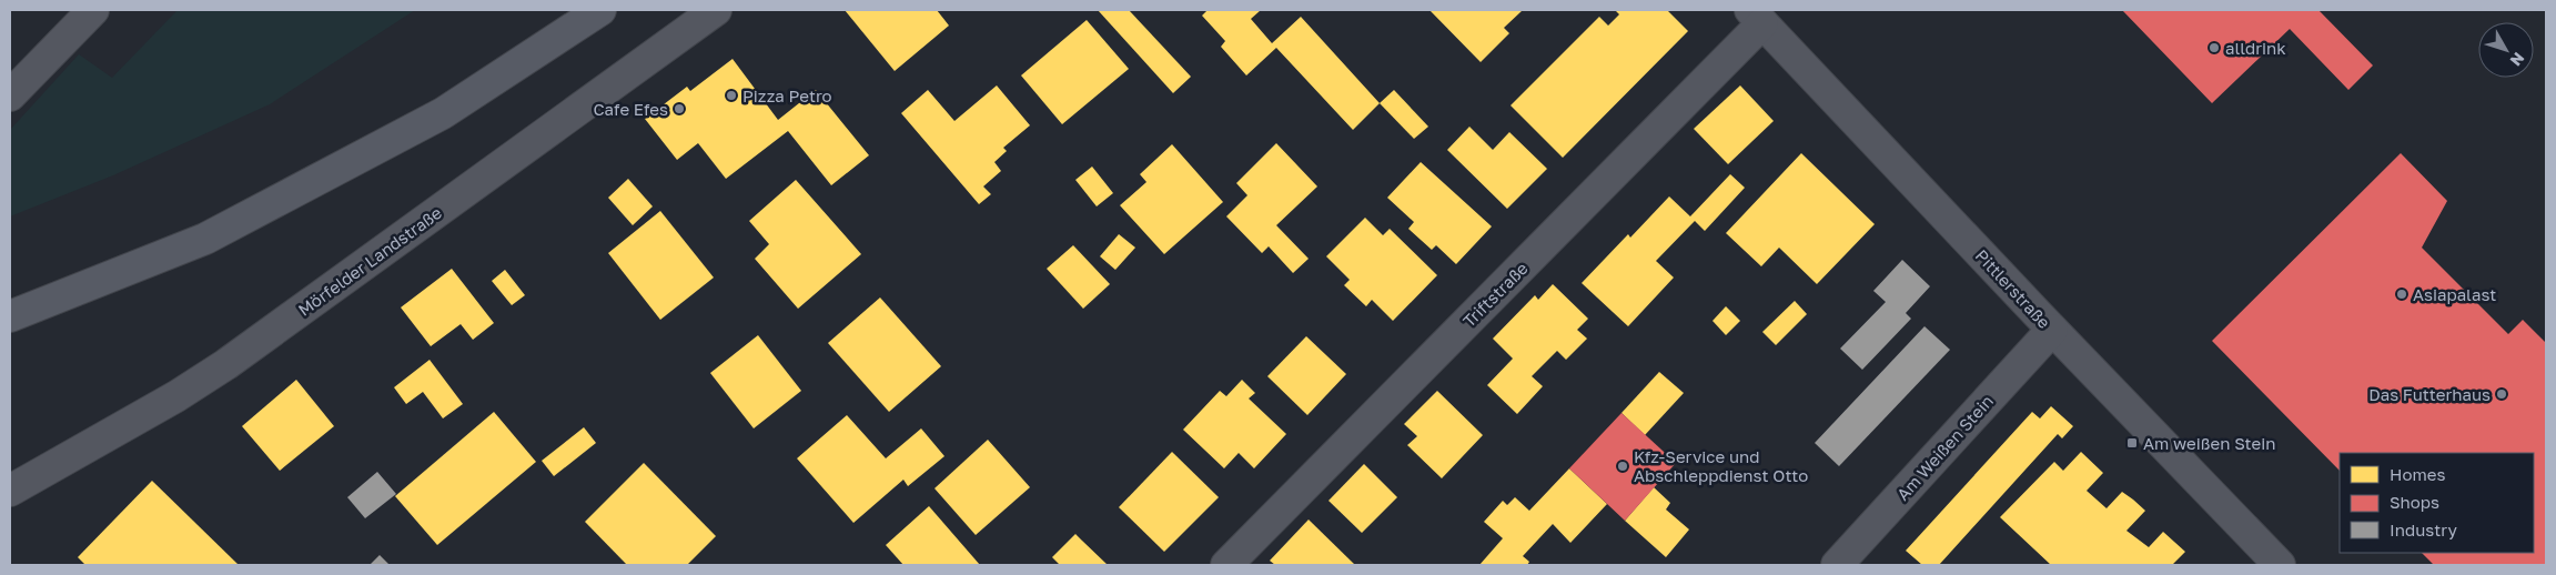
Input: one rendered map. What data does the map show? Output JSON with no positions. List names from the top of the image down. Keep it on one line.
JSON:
{"streets":{"street":["Mörfelder Landstraße","Pittlerstraße","Triftstraße","Am Weißen Stein"]},"crossings":[["Pittlerstraße","Triftstraße"],["Pittlerstraße","Am Weißen Stein"]],"places":{"other":["alldrink","Pizza Petro","Cafe Efes","Asiapalast","Das Futterhaus","Kfz-Service und Abschleppdienst Otto"],"transit":["Am weißen Stein"]},"legend":["Homes","Shops","Industry"],"north":"bottom right"}
